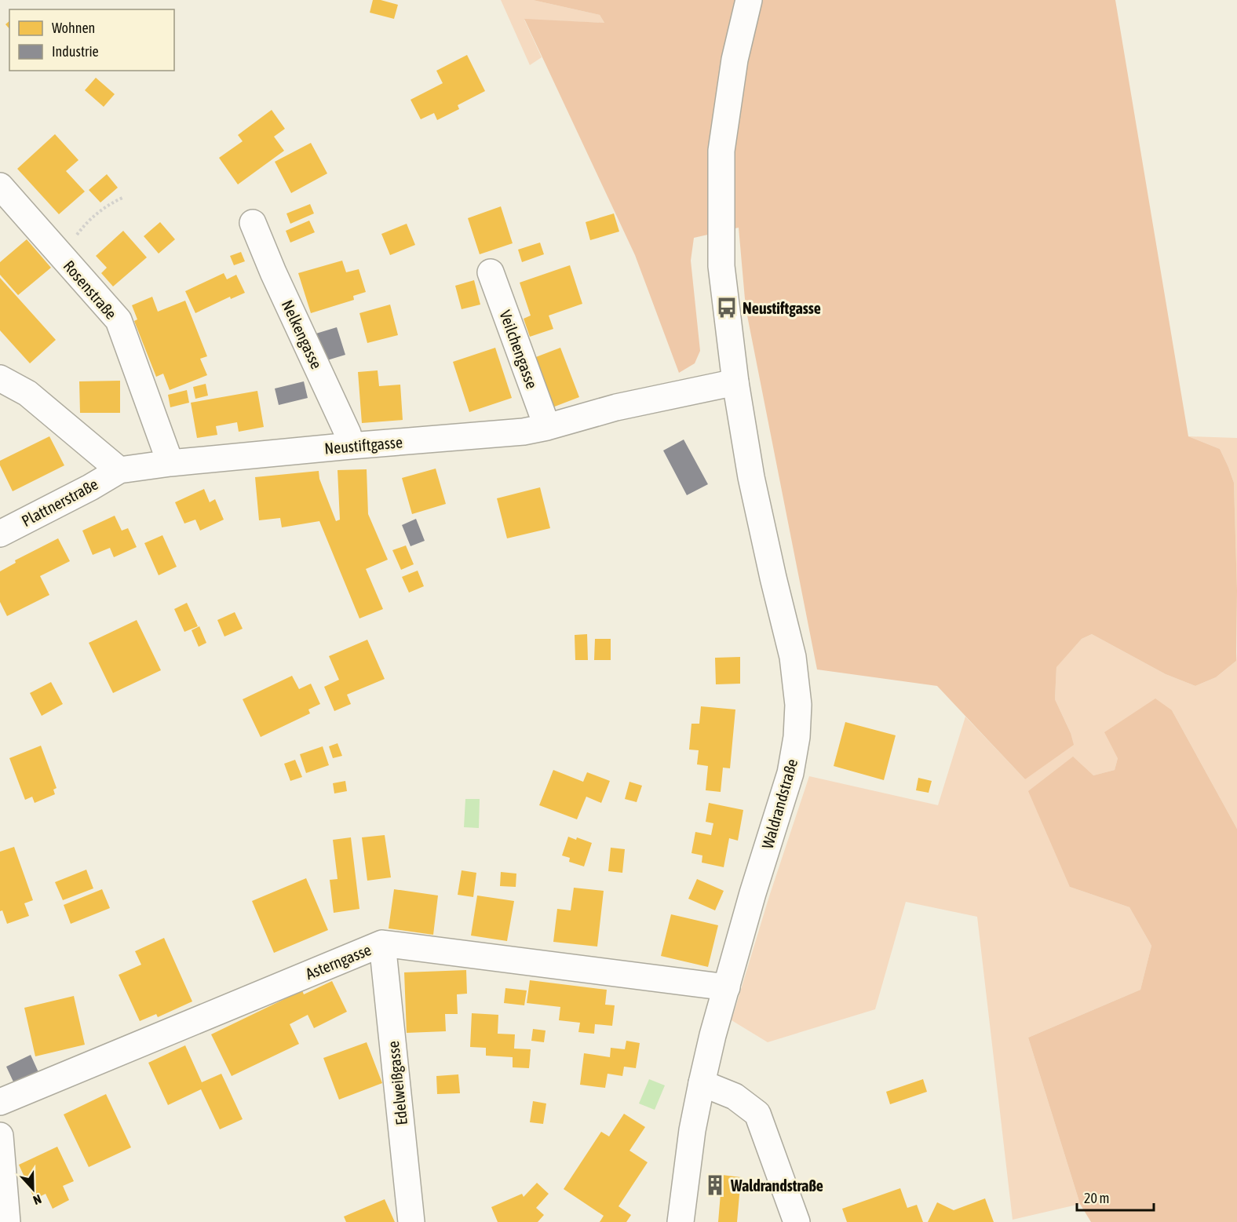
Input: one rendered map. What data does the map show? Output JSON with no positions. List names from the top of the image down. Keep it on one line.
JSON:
{"streets":{"street":["Rosenstraße","Nelkengasse","Veilchengasse","Neustiftgasse","Plattnerstraße","Waldrandstraße","Asterngasse","Edelweißgasse"]},"crossings":[["Rosenstraße","Neustiftgasse"],["Nelkengasse","Neustiftgasse"],["Veilchengasse","Neustiftgasse"],["Neustiftgasse","Plattnerstraße"],["Neustiftgasse","Waldrandstraße"],["Waldrandstraße","Asterngasse"],["Asterngasse","Edelweißgasse"]],"places":{"bus stop":["Neustiftgasse"],"building":["Waldrandstraße"]},"legend":["Wohnen","Industrie"],"scale_bar":"20 m","north":"bottom"}
